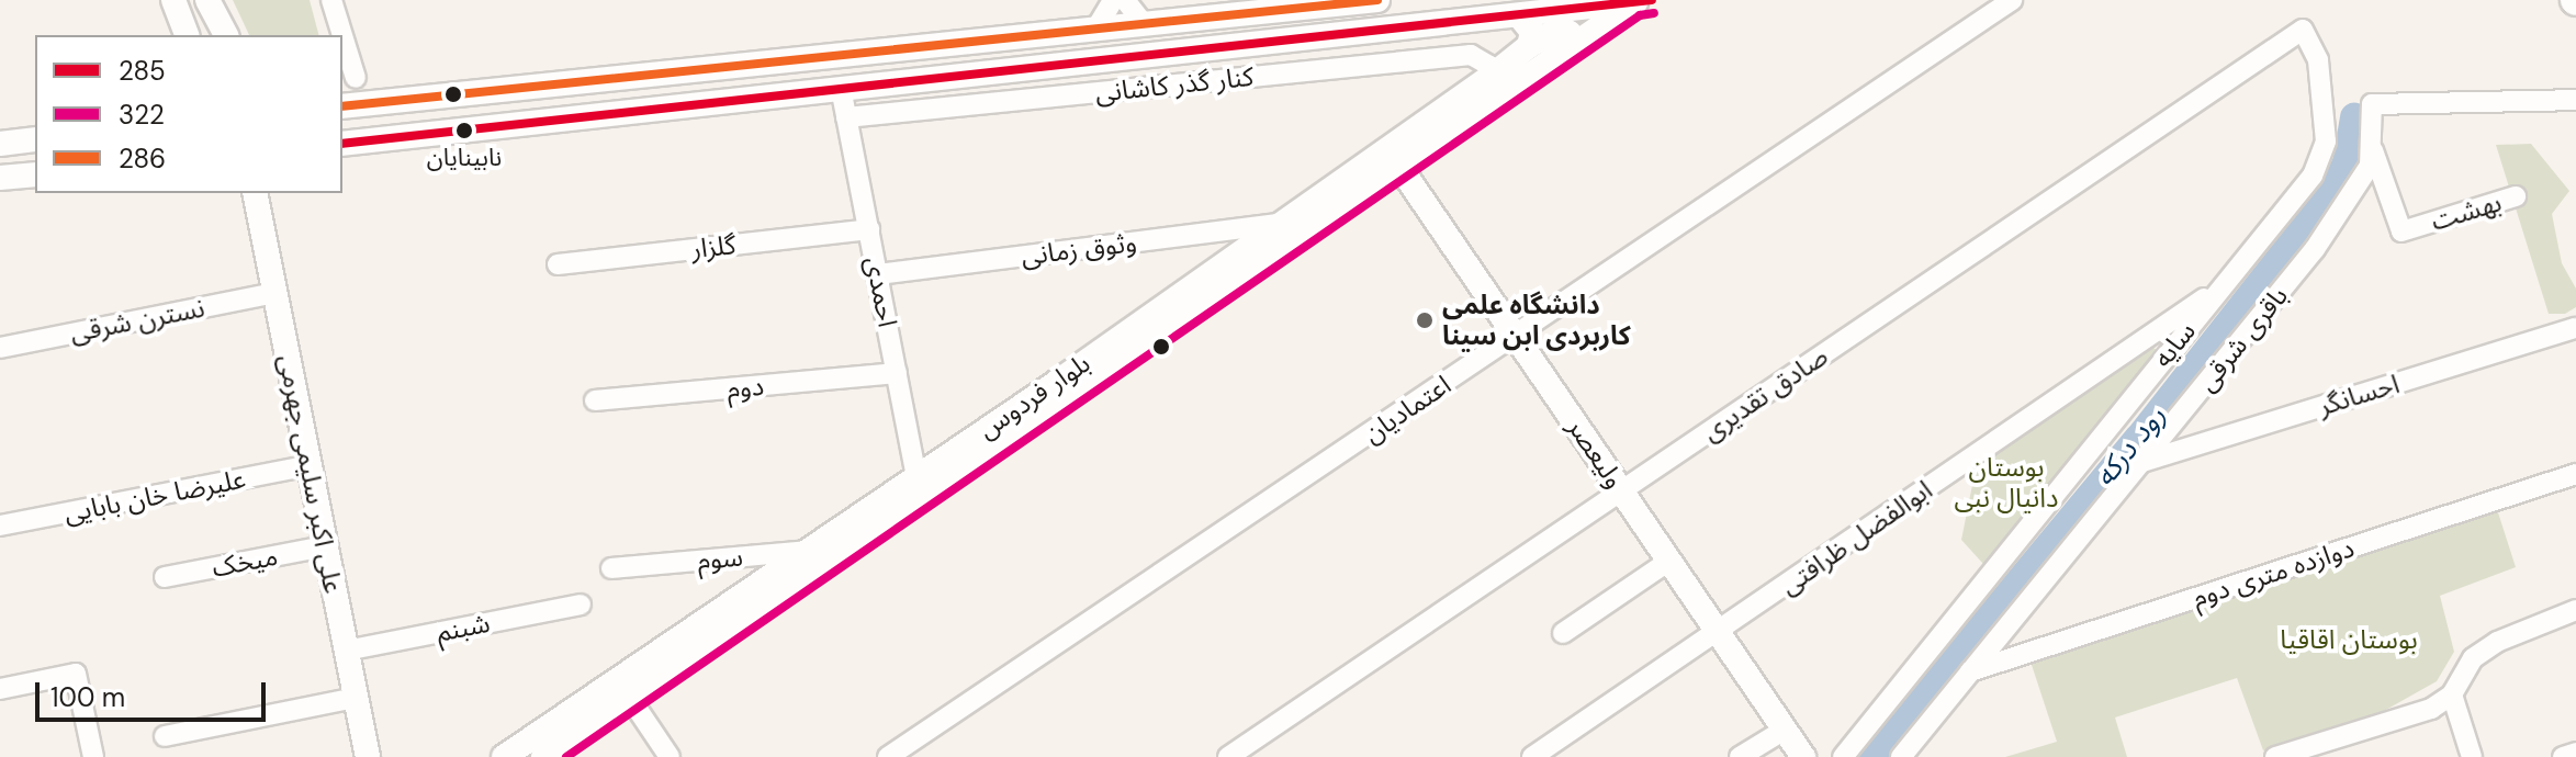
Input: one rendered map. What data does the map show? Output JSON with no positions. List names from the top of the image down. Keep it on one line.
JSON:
{"streets":{"main road":["بلوار فردوس","ولیعصر","علی اکبر سلیمی جهرمی"],"street":["کنار گذر کاشانی","بهشت","گلزار","وثوق زمانی","احمدی","نسترن شرقی","باقری شرقی","سایه","دوم","صادق تقدیری","احسانگر","اعتمادیان","علیرضا خان بابایی","ابوالفضل ظرافتی","سوم","میخک","دوازده متری دوم","شبنم"]},"crossings":[["کنار گذر کاشانی","احمدی"],["کنار گذر کاشانی","بلوار فردوس"],["بهشت","باقری شرقی"],["گلزار","احمدی"],["وثوق زمانی","احمدی"],["وثوق زمانی","بلوار فردوس"],["احمدی","دوم"],["احمدی","بلوار فردوس"],["نسترن شرقی","علی اکبر سلیمی جهرمی"],["باقری شرقی","احسانگر"],["باقری شرقی","دوازده متری دوم"],["سایه","صادق تقدیری"],["سایه","ابوالفضل ظرافتی"],["صادق تقدیری","ولیعصر"],["بلوار فردوس","ولیعصر"],["بلوار فردوس","سوم"],["اعتمادیان","ولیعصر"],["ولیعصر","ابوالفضل ظرافتی"],["علی اکبر سلیمی جهرمی","علیرضا خان بابایی"],["علی اکبر سلیمی جهرمی","میخک"],["علی اکبر سلیمی جهرمی","شبنم"]],"water":["رود درکه"],"parks":["بوستان دانیال نبی","بوستان اقاقیا"],"places":["نابینایان","دانشگاه علمی کاربردی ابن سینا"],"lines":["transit line 285","transit line 286","transit line 322"],"legend":["285","322","286"],"scale_bar":"100 m"}
